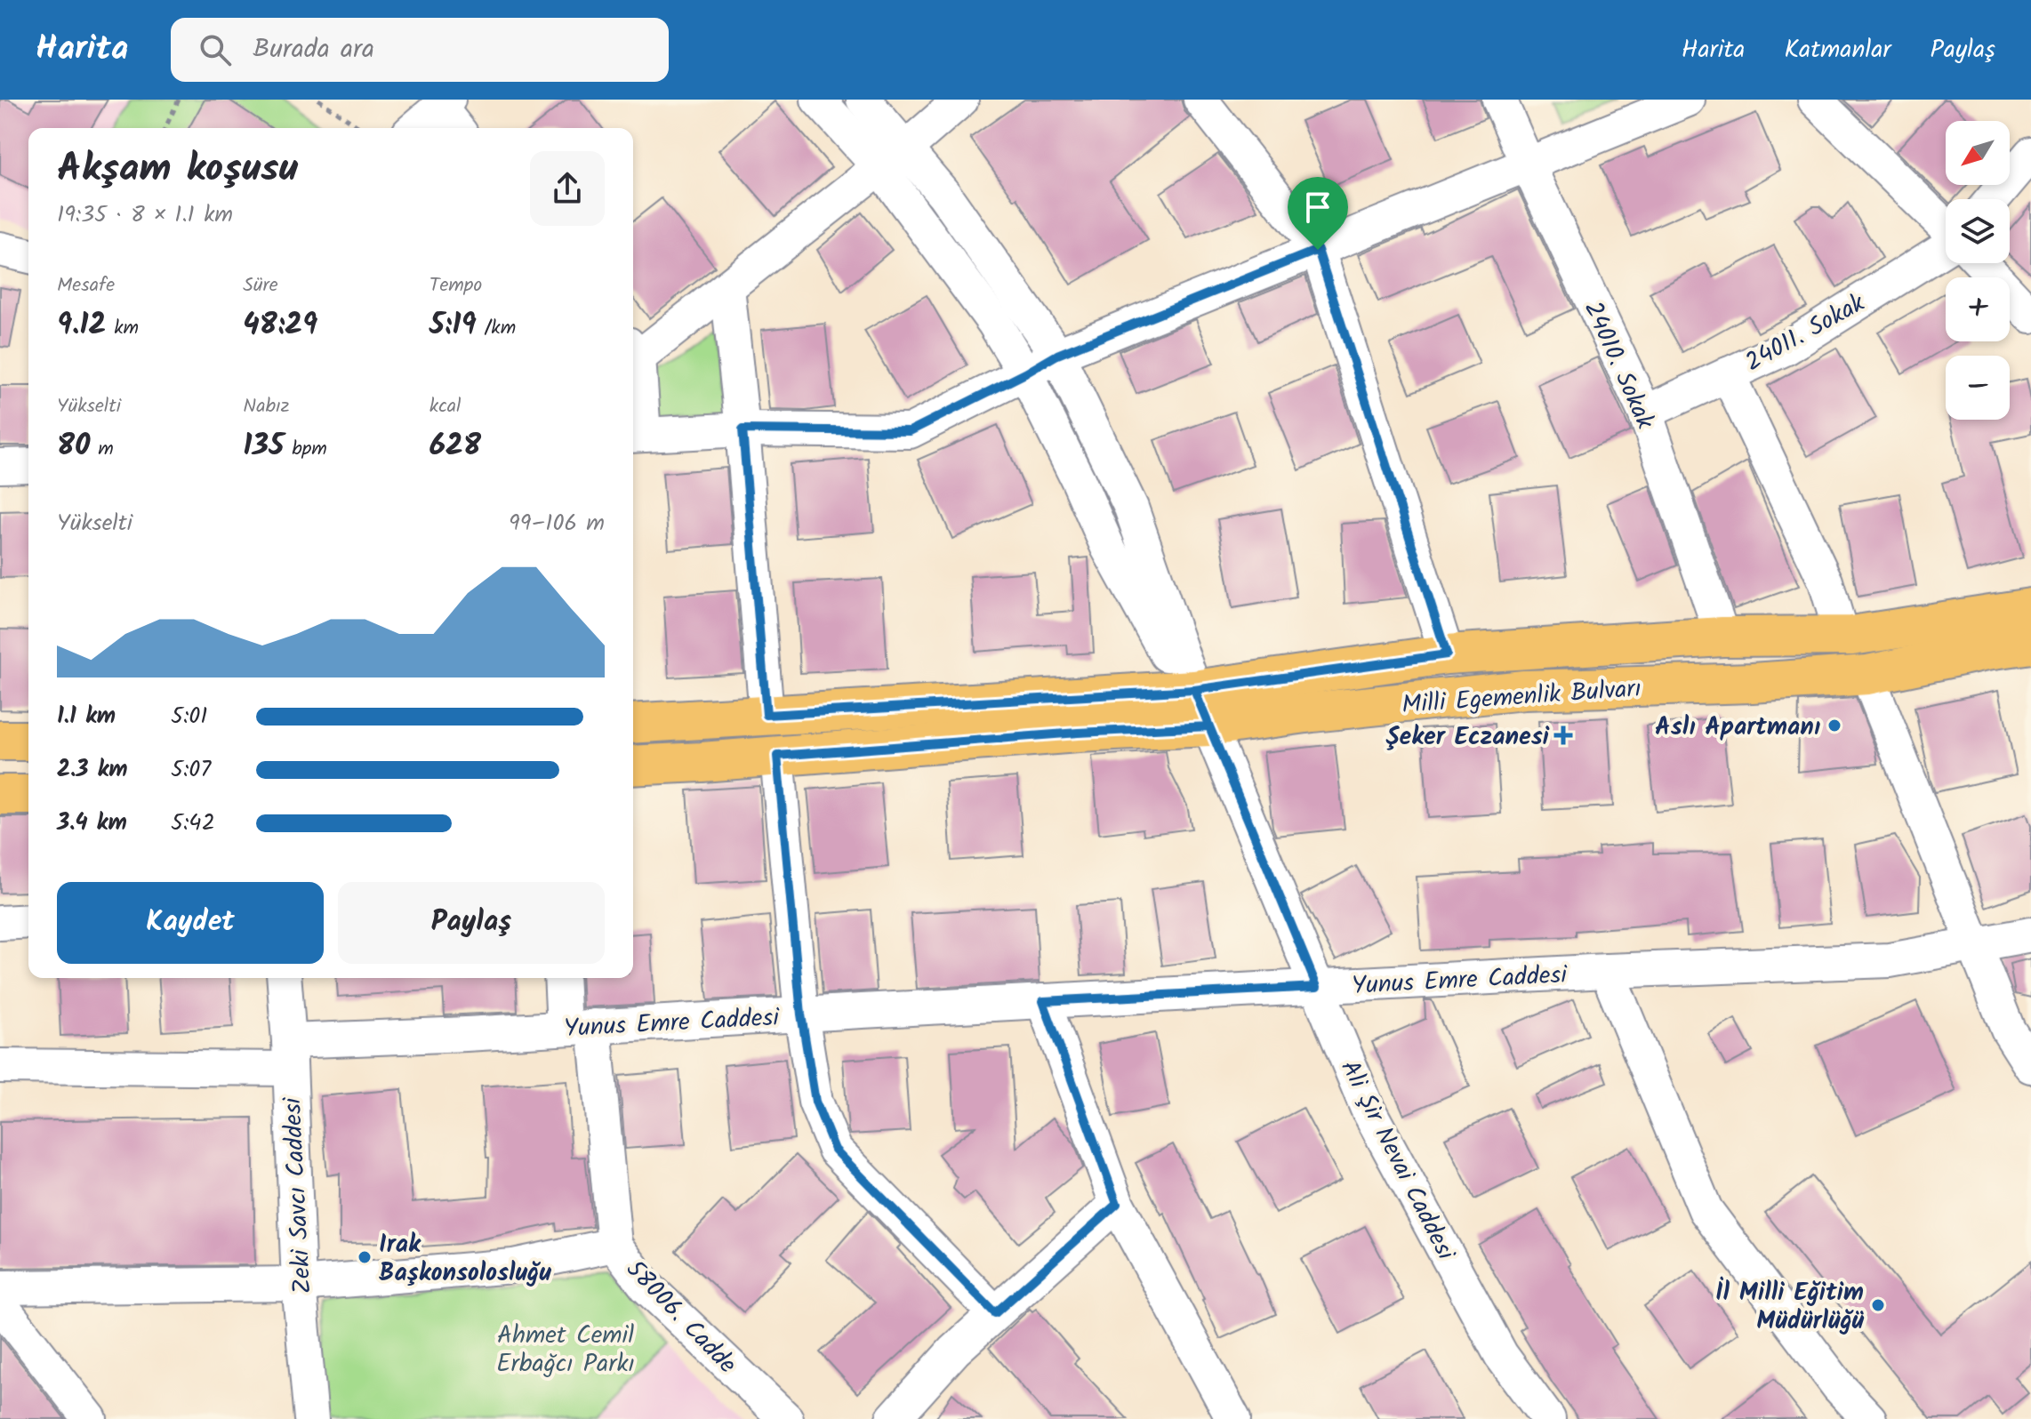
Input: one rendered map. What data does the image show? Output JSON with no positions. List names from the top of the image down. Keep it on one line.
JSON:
{"streets":{"main road":["Milli Egemenlik Bulvarı"],"street":["24011. Sokak","24010. Sokak","Yunus Emre Caddesi","Ali Şir Nevai Caddesi","Zeki Savcı Caddesi","58006. Cadde"]},"crossings":[["24011. Sokak","24010. Sokak"],["24010. Sokak","Milli Egemenlik Bulvarı"],["Milli Egemenlik Bulvarı","Ali Şir Nevai Caddesi"],["Yunus Emre Caddesi","Ali Şir Nevai Caddesi"],["Yunus Emre Caddesi","Zeki Savcı Caddesi"],["Yunus Emre Caddesi","58006. Cadde"]],"parks":["Ahmet Cemil Erbağcı Parkı"],"places":{"other":["Aslı Apartmanı","Irak Başkonsolosluğu","İl Milli Eğitim Müdürlüğü"],"health":["Şeker Eczanesi"]},"north":"bottom left","page":{"header":"Harita","search":"Burada ara","nav":["Harita","Katmanlar","Paylaş"],"map_buttons":["+","−"],"heading":["Akşam koşusu","19:35 · 8 × 1.1 km"],"stats":[["Mesafe","9.12 km"],["Süre","48:29"],["Tempo","5:19 /km"],["Yükselti","80 m"],["Nabız","135 bpm"],["kcal","628"]],"chart":["Yükselti","99–106 m"],"list":[{"name":"1.1 km","note":"5:01"},{"name":"2.3 km","note":"5:07"},{"name":"3.4 km","note":"5:42"}],"buttons":["Kaydet","Paylaş"]}}
